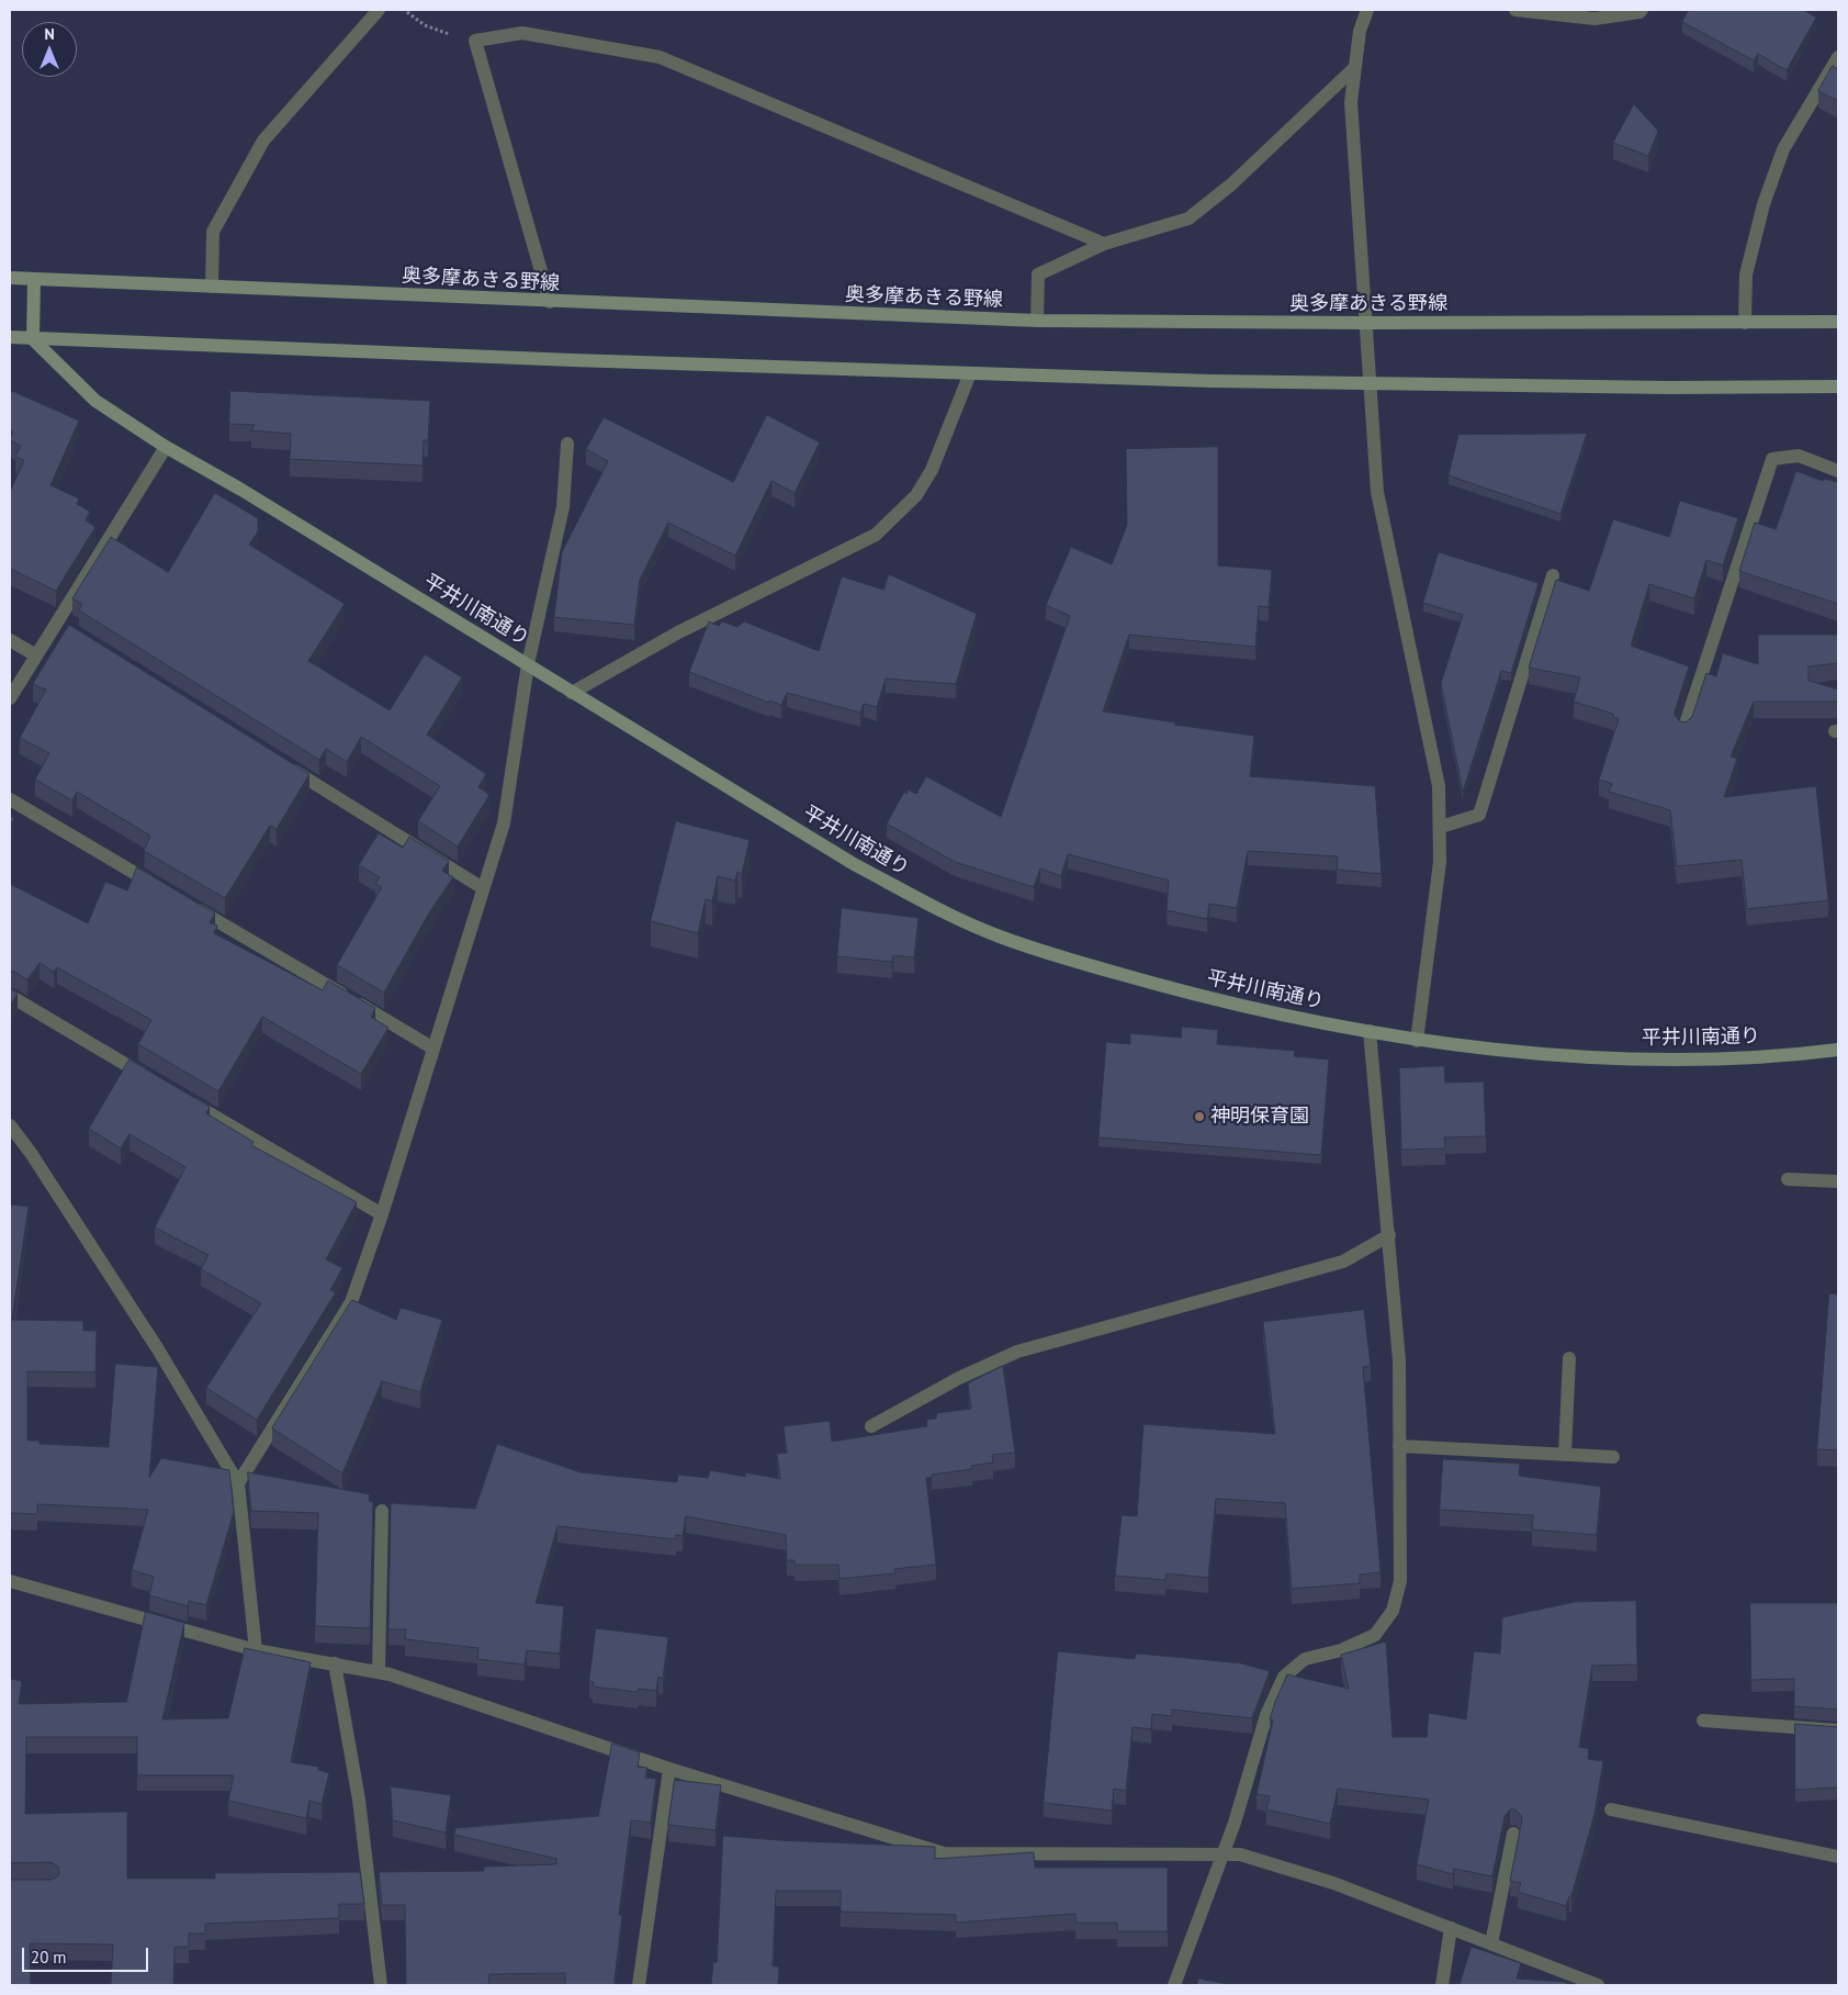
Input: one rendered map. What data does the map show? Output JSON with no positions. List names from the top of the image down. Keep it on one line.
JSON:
{"streets":{"main road":["奥多摩あきる野線","平井川南通り"]},"places":["神明保育園"],"scale_bar":"20 m","north":"top"}
